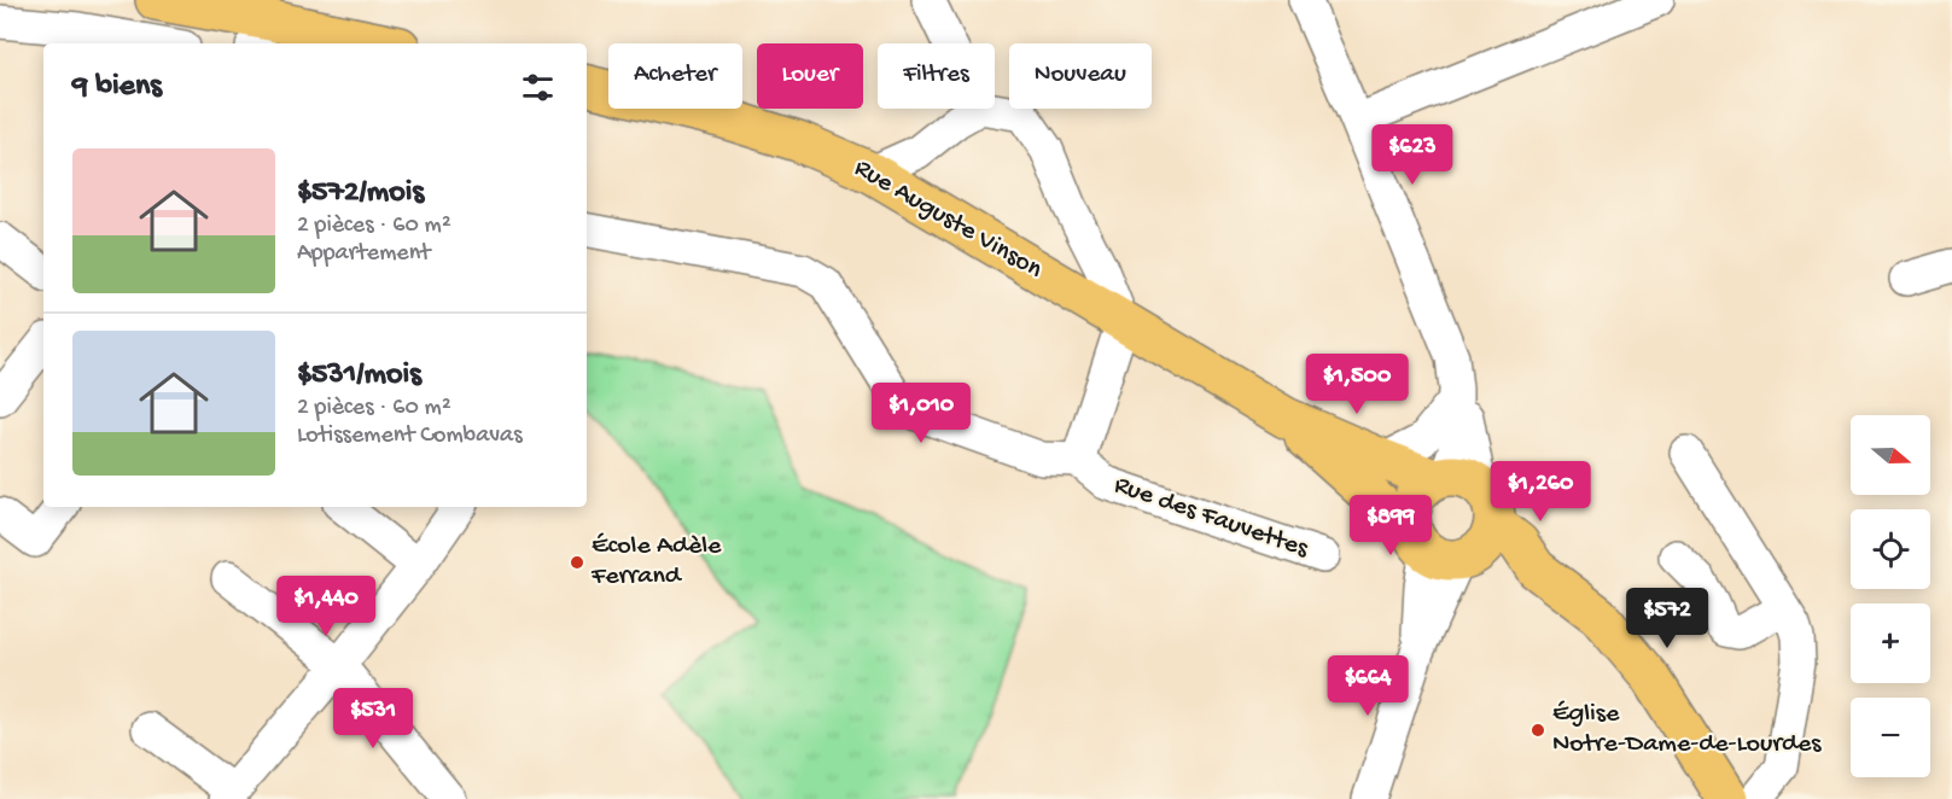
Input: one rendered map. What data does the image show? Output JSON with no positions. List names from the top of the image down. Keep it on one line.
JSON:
{"streets":{"main road":["Rue Auguste Vinson"],"street":["Rue des Fauvettes"]},"places":["École Adèle Ferrand","Église Notre-Dame-de-Lourdes"],"north":"right","page":{"chip":["Acheter","Louer","Filtres","Nouveau"],"heading":"9 biens","price":["$623","$1,500","$1,010","$1,260","$899","$1,440","$572","$664","$531"],"list":[{"name":"$572/mois","note":"2 pièces · 60 m² · Appartement"},{"name":"$531/mois","note":"2 pièces · 60 m² · Lotissement Combavas"}],"map_buttons":["+","−"]}}
